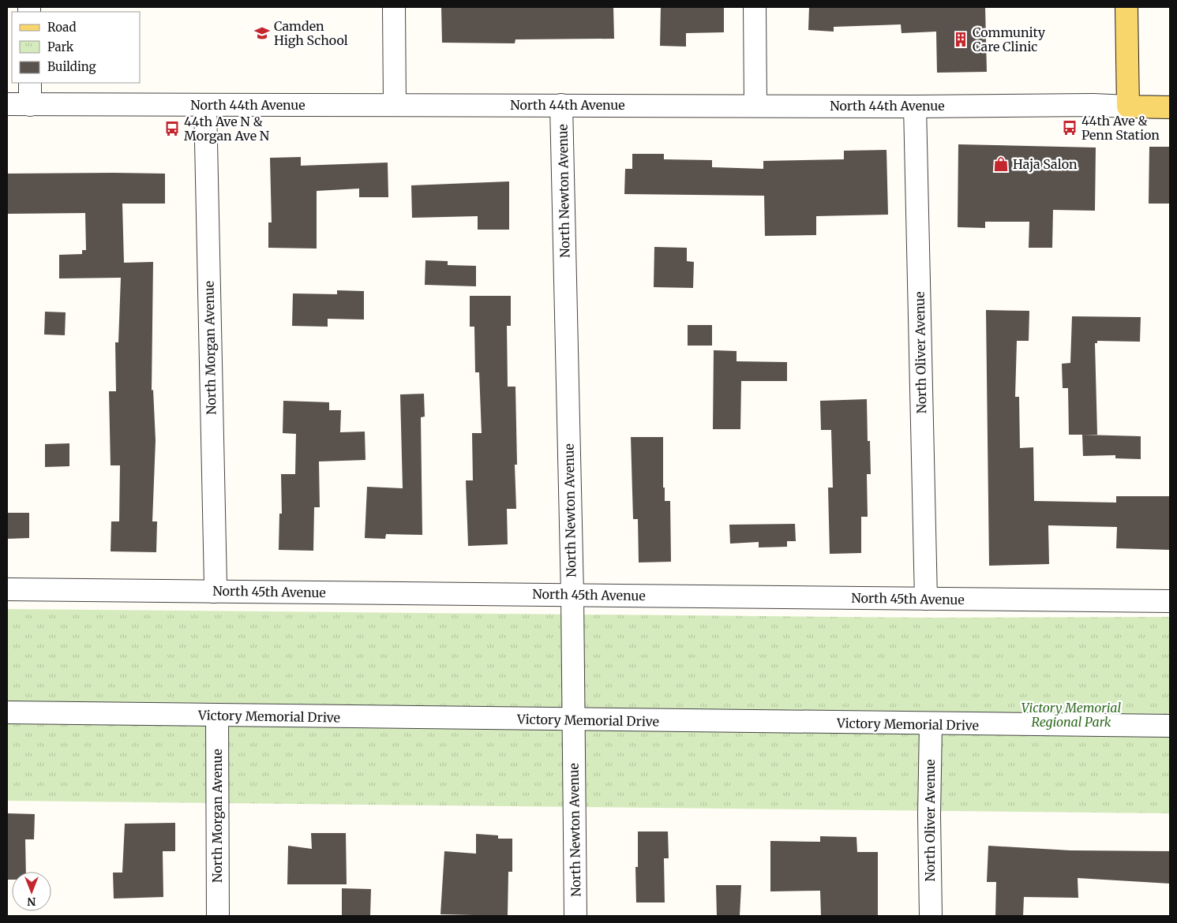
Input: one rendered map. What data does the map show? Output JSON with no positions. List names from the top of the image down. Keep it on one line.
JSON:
{"streets":{"street":["North 44th Avenue","North Newton Avenue","North Morgan Avenue","North Oliver Avenue","North 45th Avenue","Victory Memorial Drive"]},"crossings":[["North 44th Avenue","North Newton Avenue"],["North 44th Avenue","North Morgan Avenue"],["North 44th Avenue","North Oliver Avenue"],["North Newton Avenue","North 45th Avenue"],["North Newton Avenue","Victory Memorial Drive"],["North Morgan Avenue","North 45th Avenue"],["North Morgan Avenue","Victory Memorial Drive"],["North Oliver Avenue","North 45th Avenue"],["North Oliver Avenue","Victory Memorial Drive"]],"parks":["Victory Memorial Regional Park"],"places":{"school or university":["Camden High School"],"building":["Community Care Clinic"],"bus stop":["44th Ave & Penn Station","44th Ave N & Morgan Ave N"],"shop":["Haja Salon"]},"legend":["Road","Park","Building"],"north":"bottom"}
